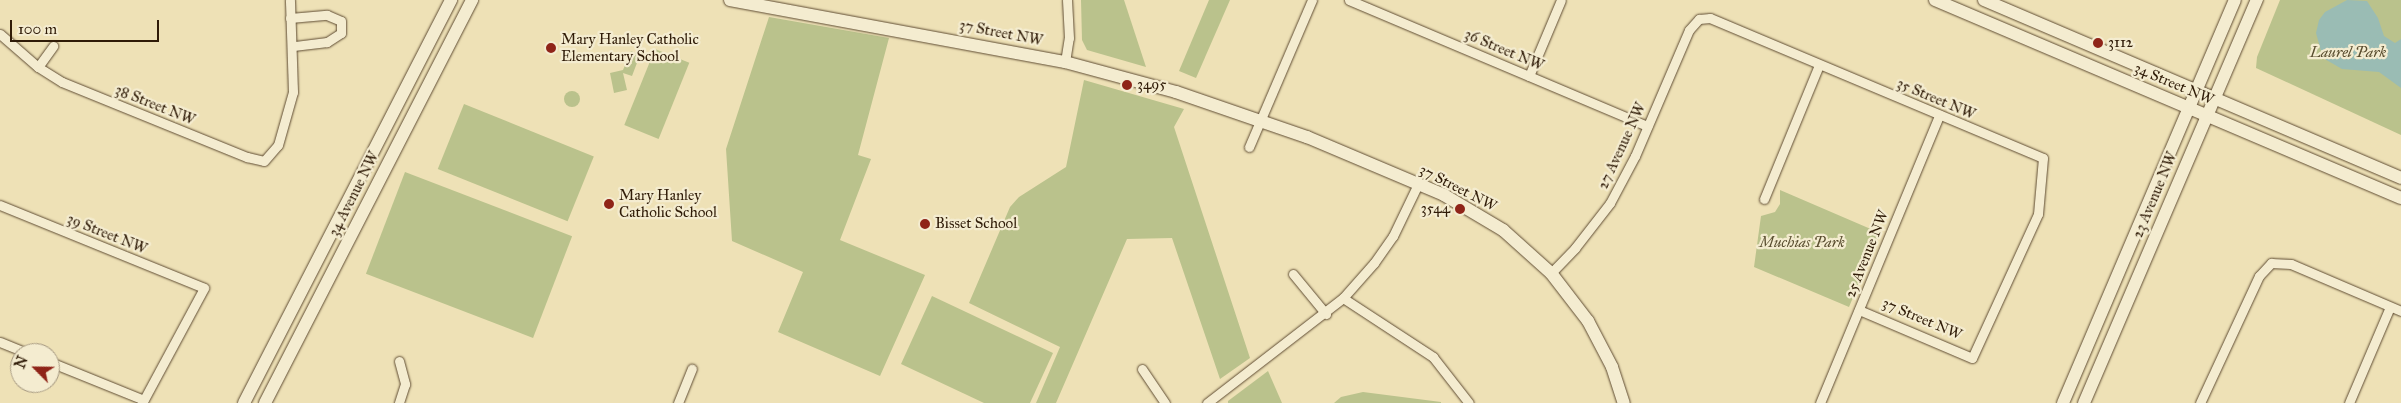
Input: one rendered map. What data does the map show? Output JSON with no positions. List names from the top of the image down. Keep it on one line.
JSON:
{"streets":{"main road":["37 Street NW","34 Street NW","34 Avenue NW","23 Avenue NW"],"street":["36 Street NW","35 Street NW","38 Street NW","27 Avenue NW","39 Street NW","25 Avenue NW"]},"crossings":[["37 Street NW","35 Street NW"],["37 Street NW","27 Avenue NW"],["37 Street NW","25 Avenue NW"],["36 Street NW","27 Avenue NW"],["34 Street NW","23 Avenue NW"],["35 Street NW","27 Avenue NW"],["35 Street NW","25 Avenue NW"]],"parks":["Laurel Park","Muchias Park"],"places":["3112","Mary Hanley Catholic Elementary School","3495","Mary Hanley Catholic School","3544","Bisset School"],"scale_bar":"100 m","north":"top left"}
